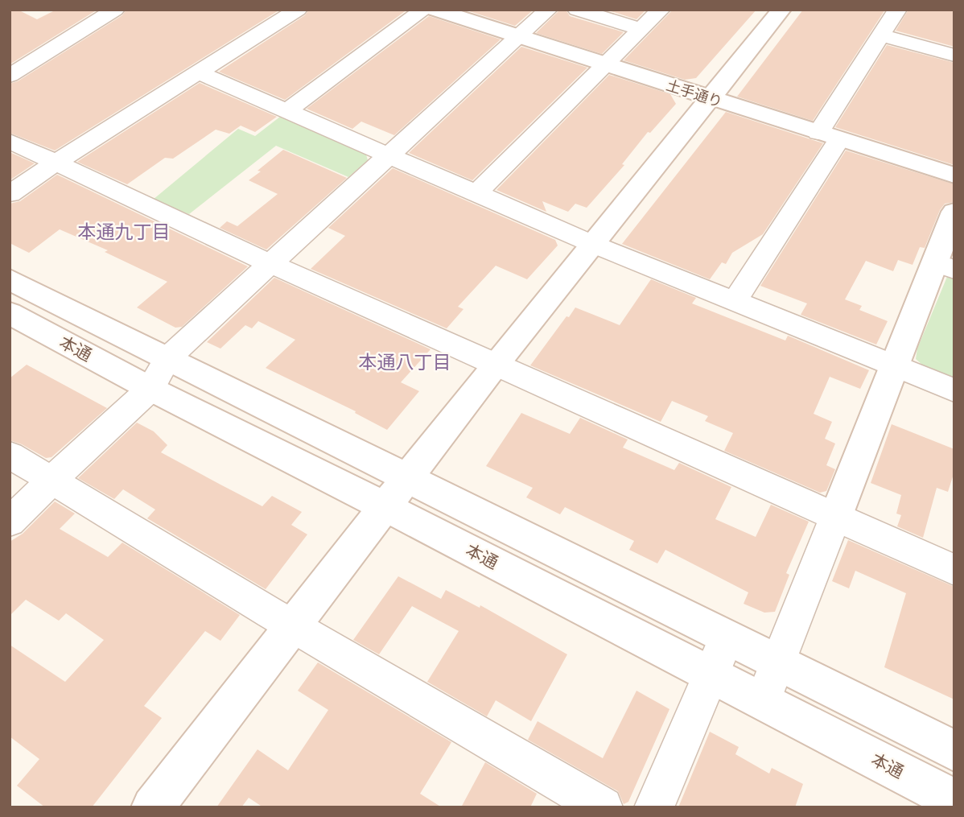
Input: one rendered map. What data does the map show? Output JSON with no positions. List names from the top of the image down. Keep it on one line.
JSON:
{"streets":{"street":["土手通り","本通"]},"districts":["本通九丁目","本通八丁目"]}
